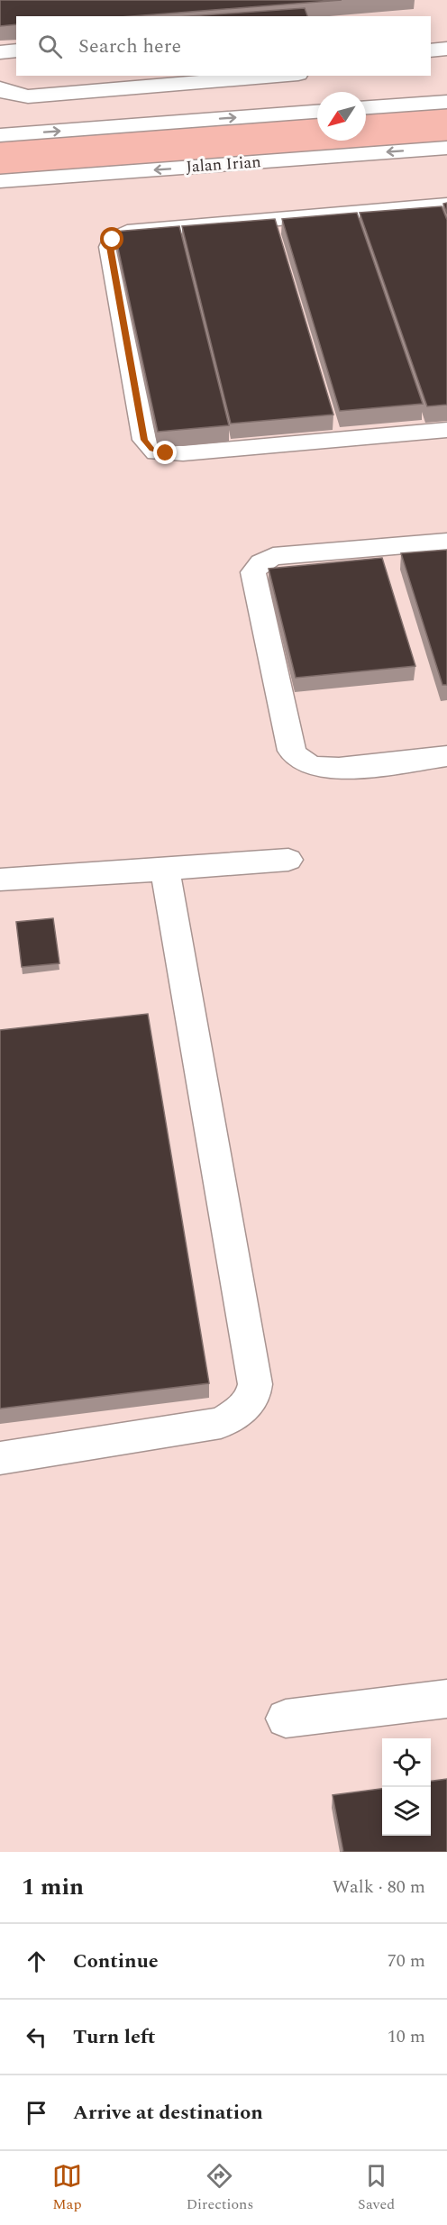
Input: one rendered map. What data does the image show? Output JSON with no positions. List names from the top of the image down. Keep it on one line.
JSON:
{"streets":{"street":["Jalan Irian"]},"north":"bottom left","page":{"search":"Search here","heading":["1 min","Walk · 80 m"],"list":[["Continue","70 m"],["Turn left","10 m"],"Arrive at destination"],"nav":["Map","Directions","Saved"]}}
